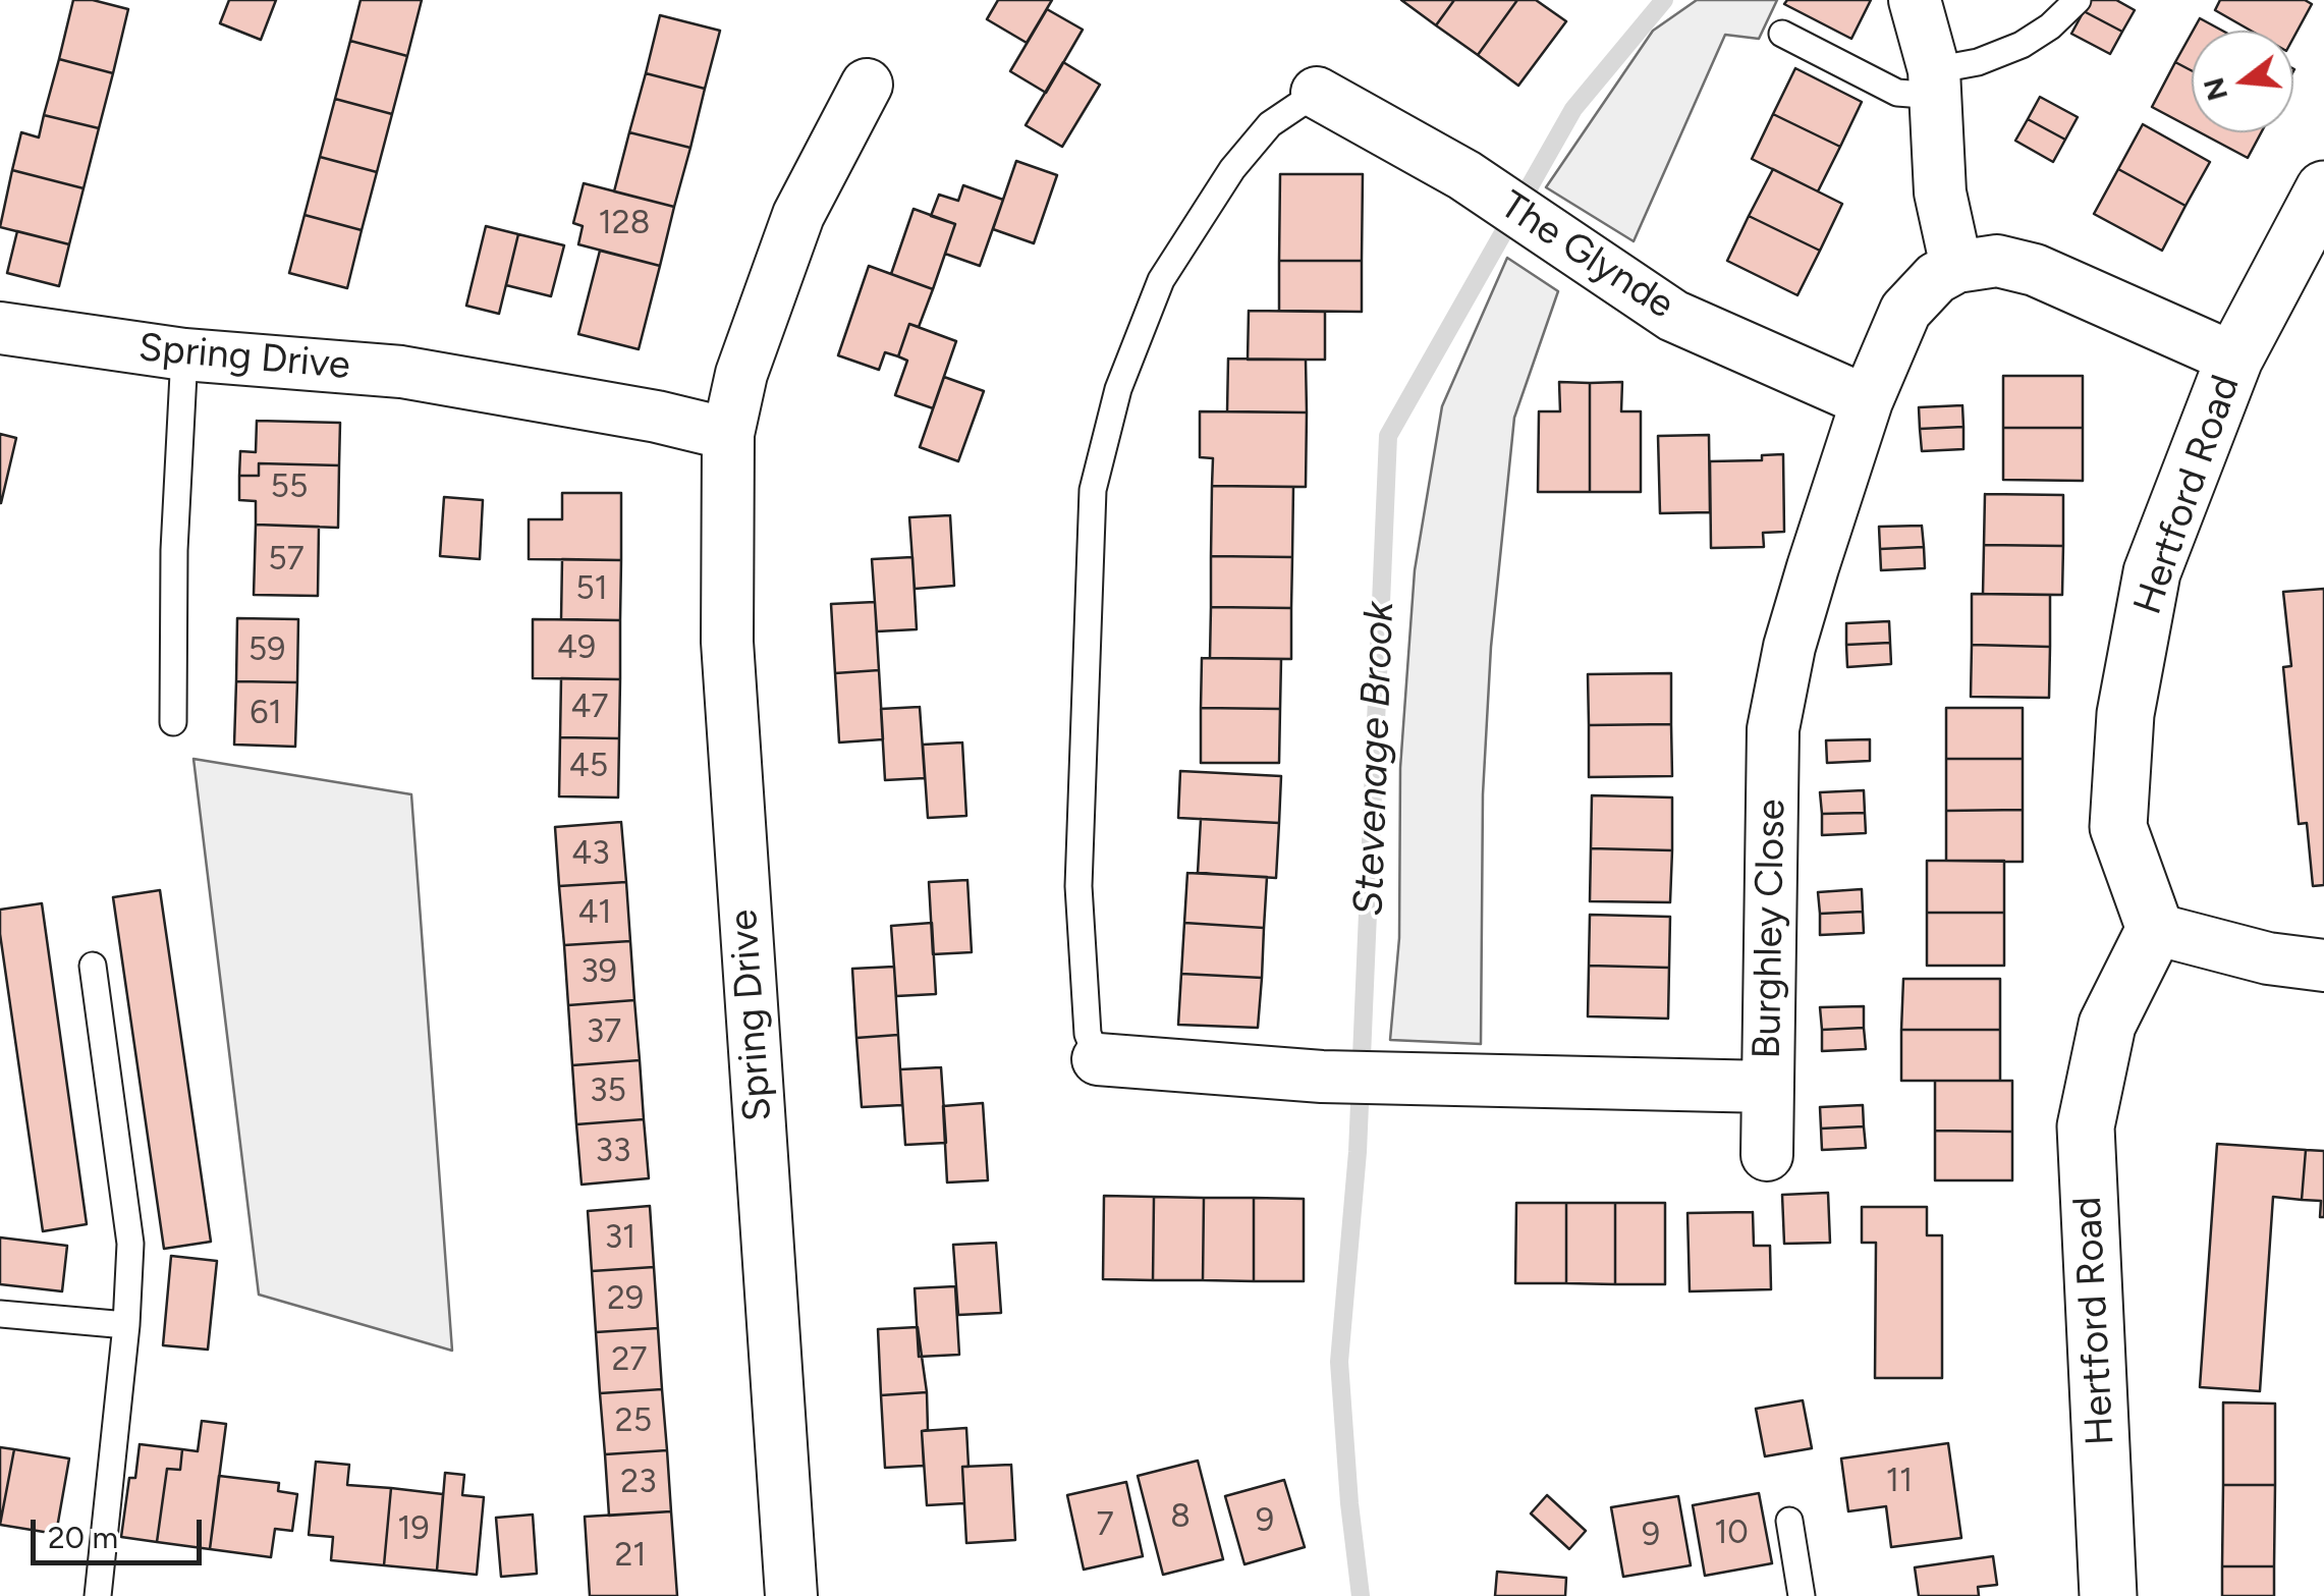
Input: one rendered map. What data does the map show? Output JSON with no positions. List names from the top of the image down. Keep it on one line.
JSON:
{"streets":{"street":["The Glynde","Spring Drive","Hertford Road","Burghley Close"]},"crossings":[["The Glynde","Burghley Close"]],"water":["Stevenage Brook"],"house_numbers":["128","55","57","51","49","59","47","61","45","43","41","39","37","35","33","31","29","27","25","11","23","8","9","7","19","10","9","21"],"scale_bar":"20 m","north":"left"}
